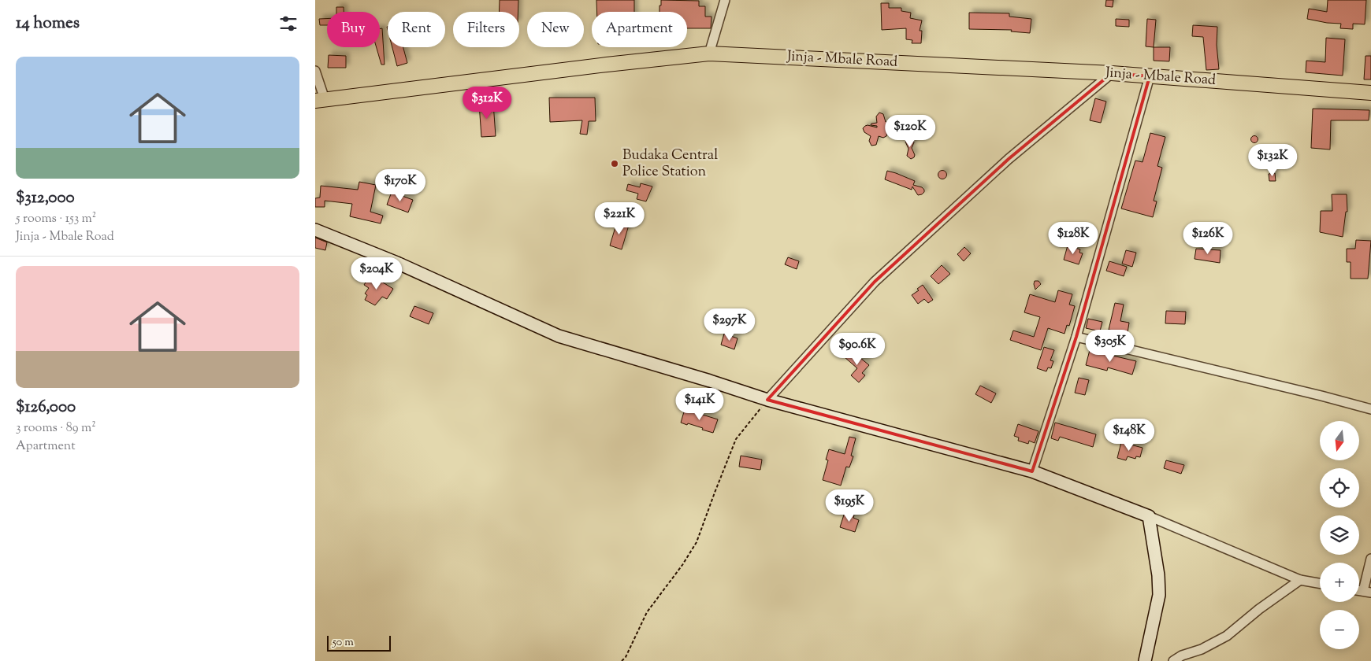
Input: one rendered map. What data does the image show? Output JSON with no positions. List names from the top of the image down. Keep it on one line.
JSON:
{"streets":{"main road":["Jinja - Mbale Road"]},"places":["Budaka Central Police Station"],"scale_bar":"50 m","north":"bottom","page":{"heading":"14 homes","chip":["Buy","Rent","Filters","New","Apartment"],"list":[{"name":"$312,000","note":"5 rooms · 153 m² · Jinja - Mbale Road"},{"name":"$126,000","note":"3 rooms · 89 m² · Apartment"}],"price":["$312K","$120K","$132K","$170K","$221K","$128K","$126K","$204K","$297K","$305K","$90.6K","$141K","$148K","$195K"],"map_buttons":["+","−"],"scale":"50 m"}}
